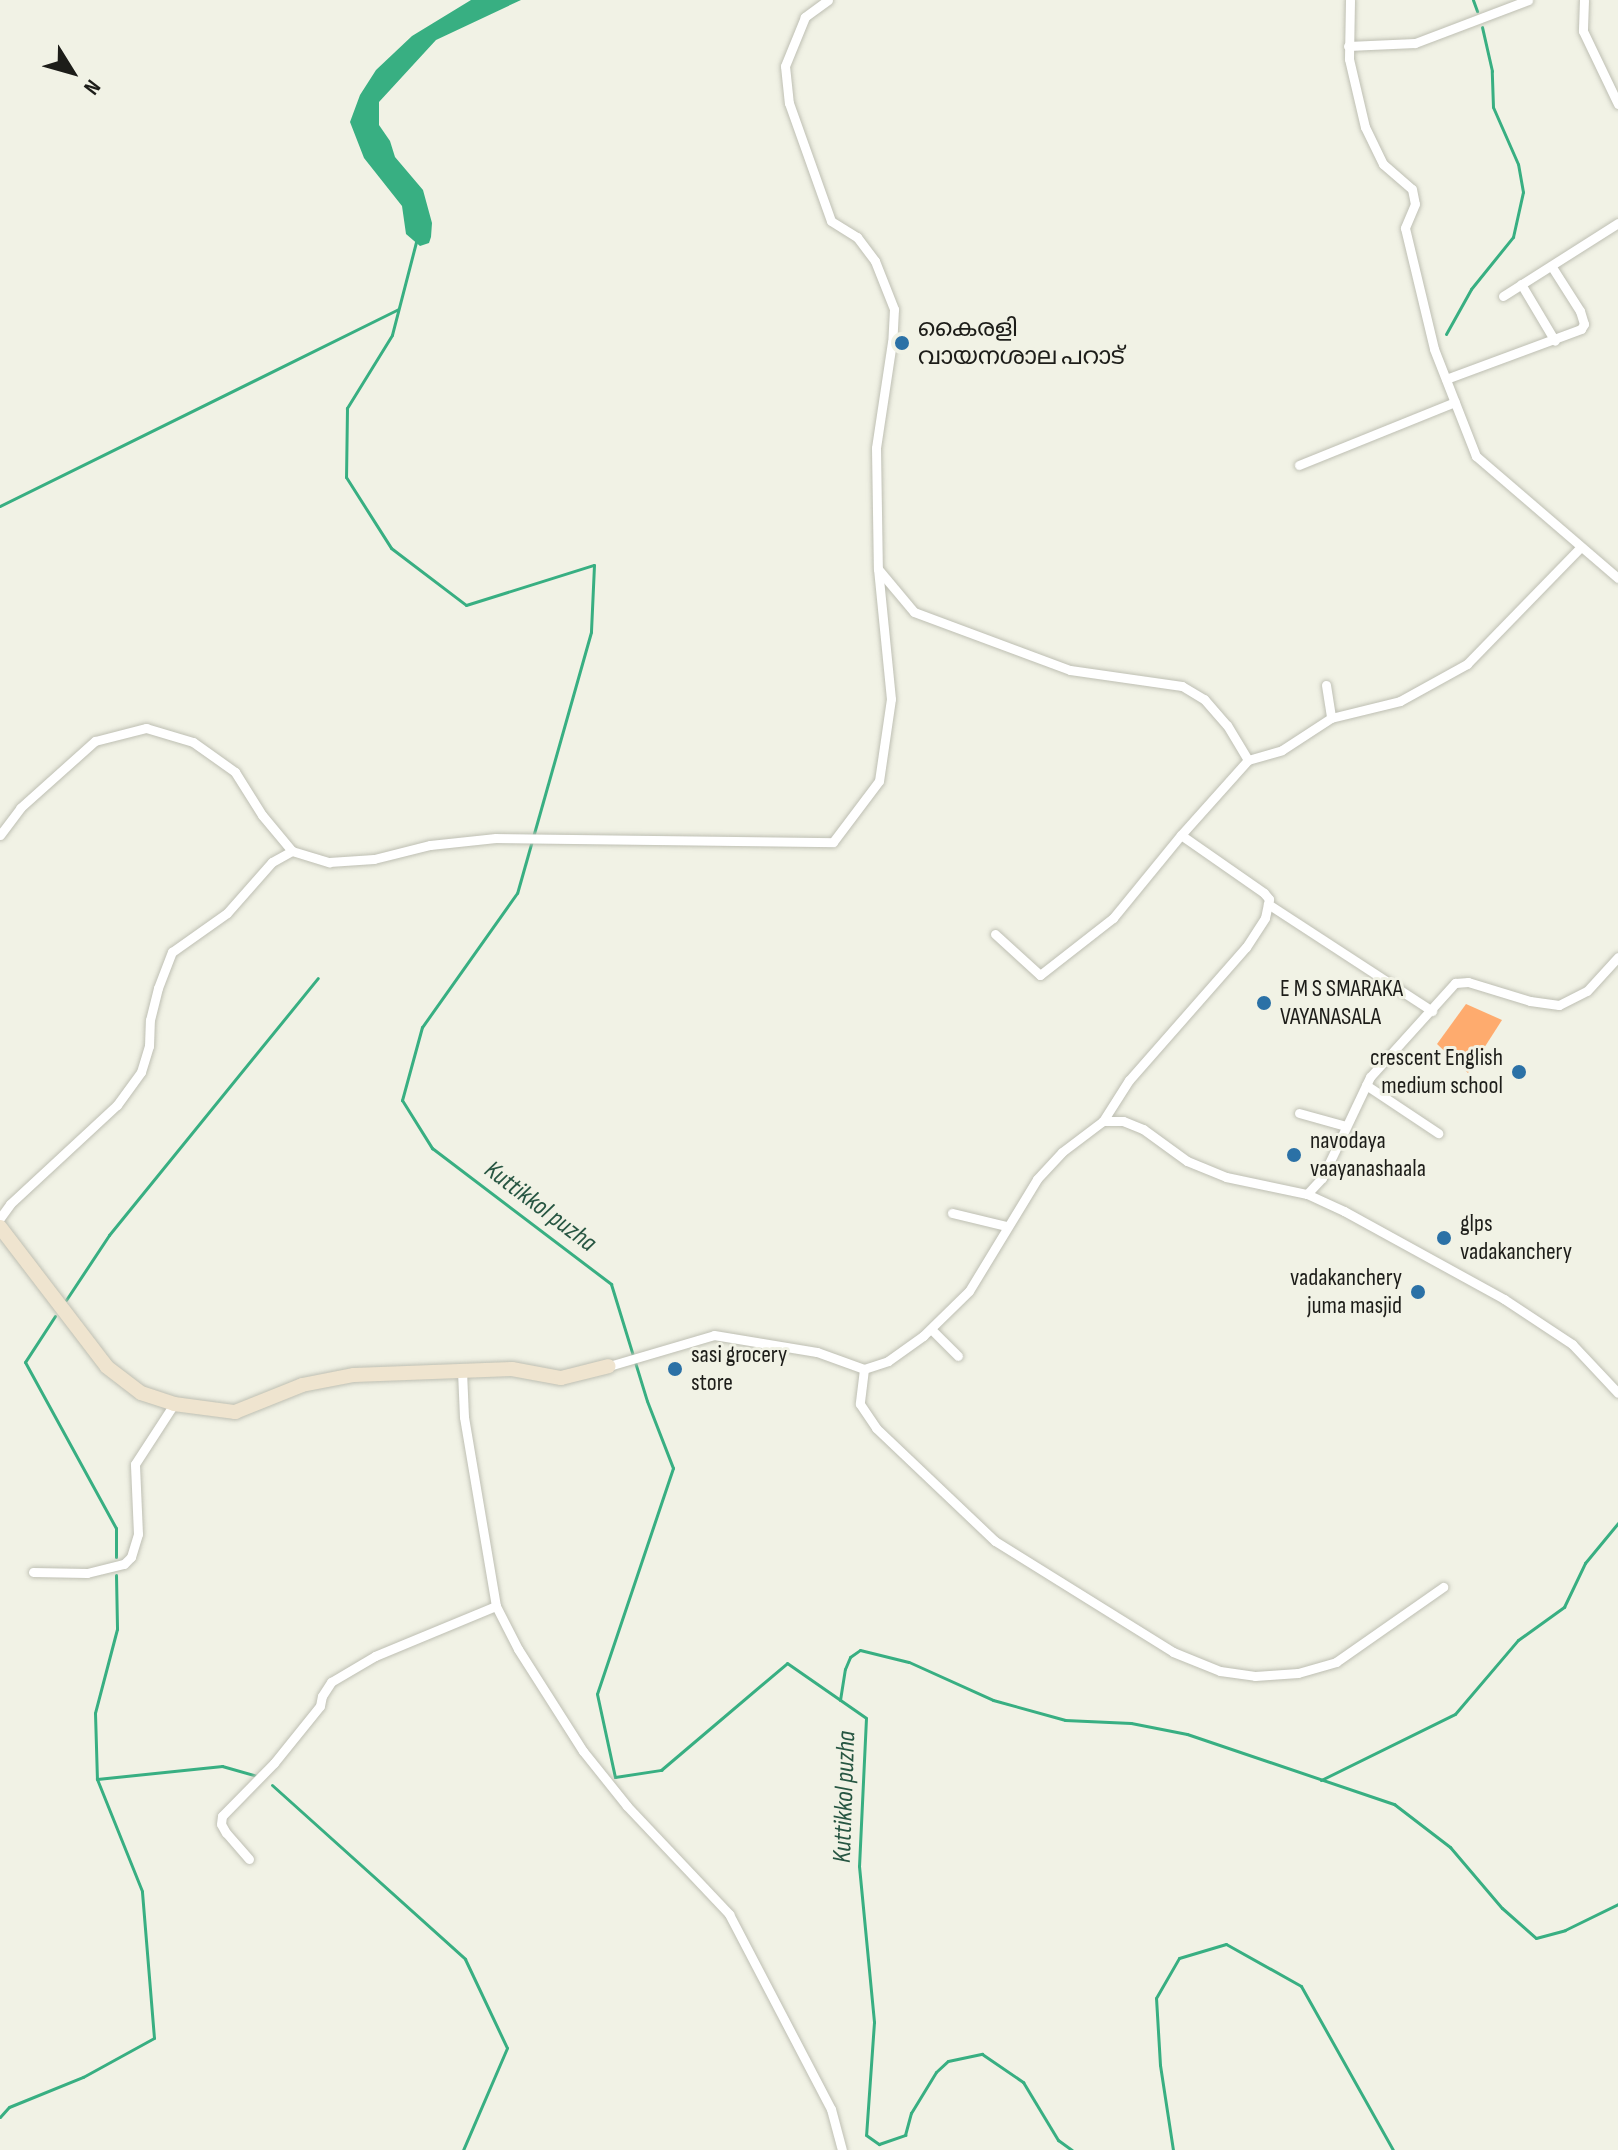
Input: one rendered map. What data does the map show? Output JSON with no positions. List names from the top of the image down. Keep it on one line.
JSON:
{"water":["Kuttikkol puzha"],"places":["കൈരളി വായനശാല പറാട്","E M S SMARAKA VAYANASALA","crescent English medium school","navodaya vaayanashaala","glps vadakanchery","vadakanchery juma masjid","sasi grocery store"],"north":"bottom right"}
